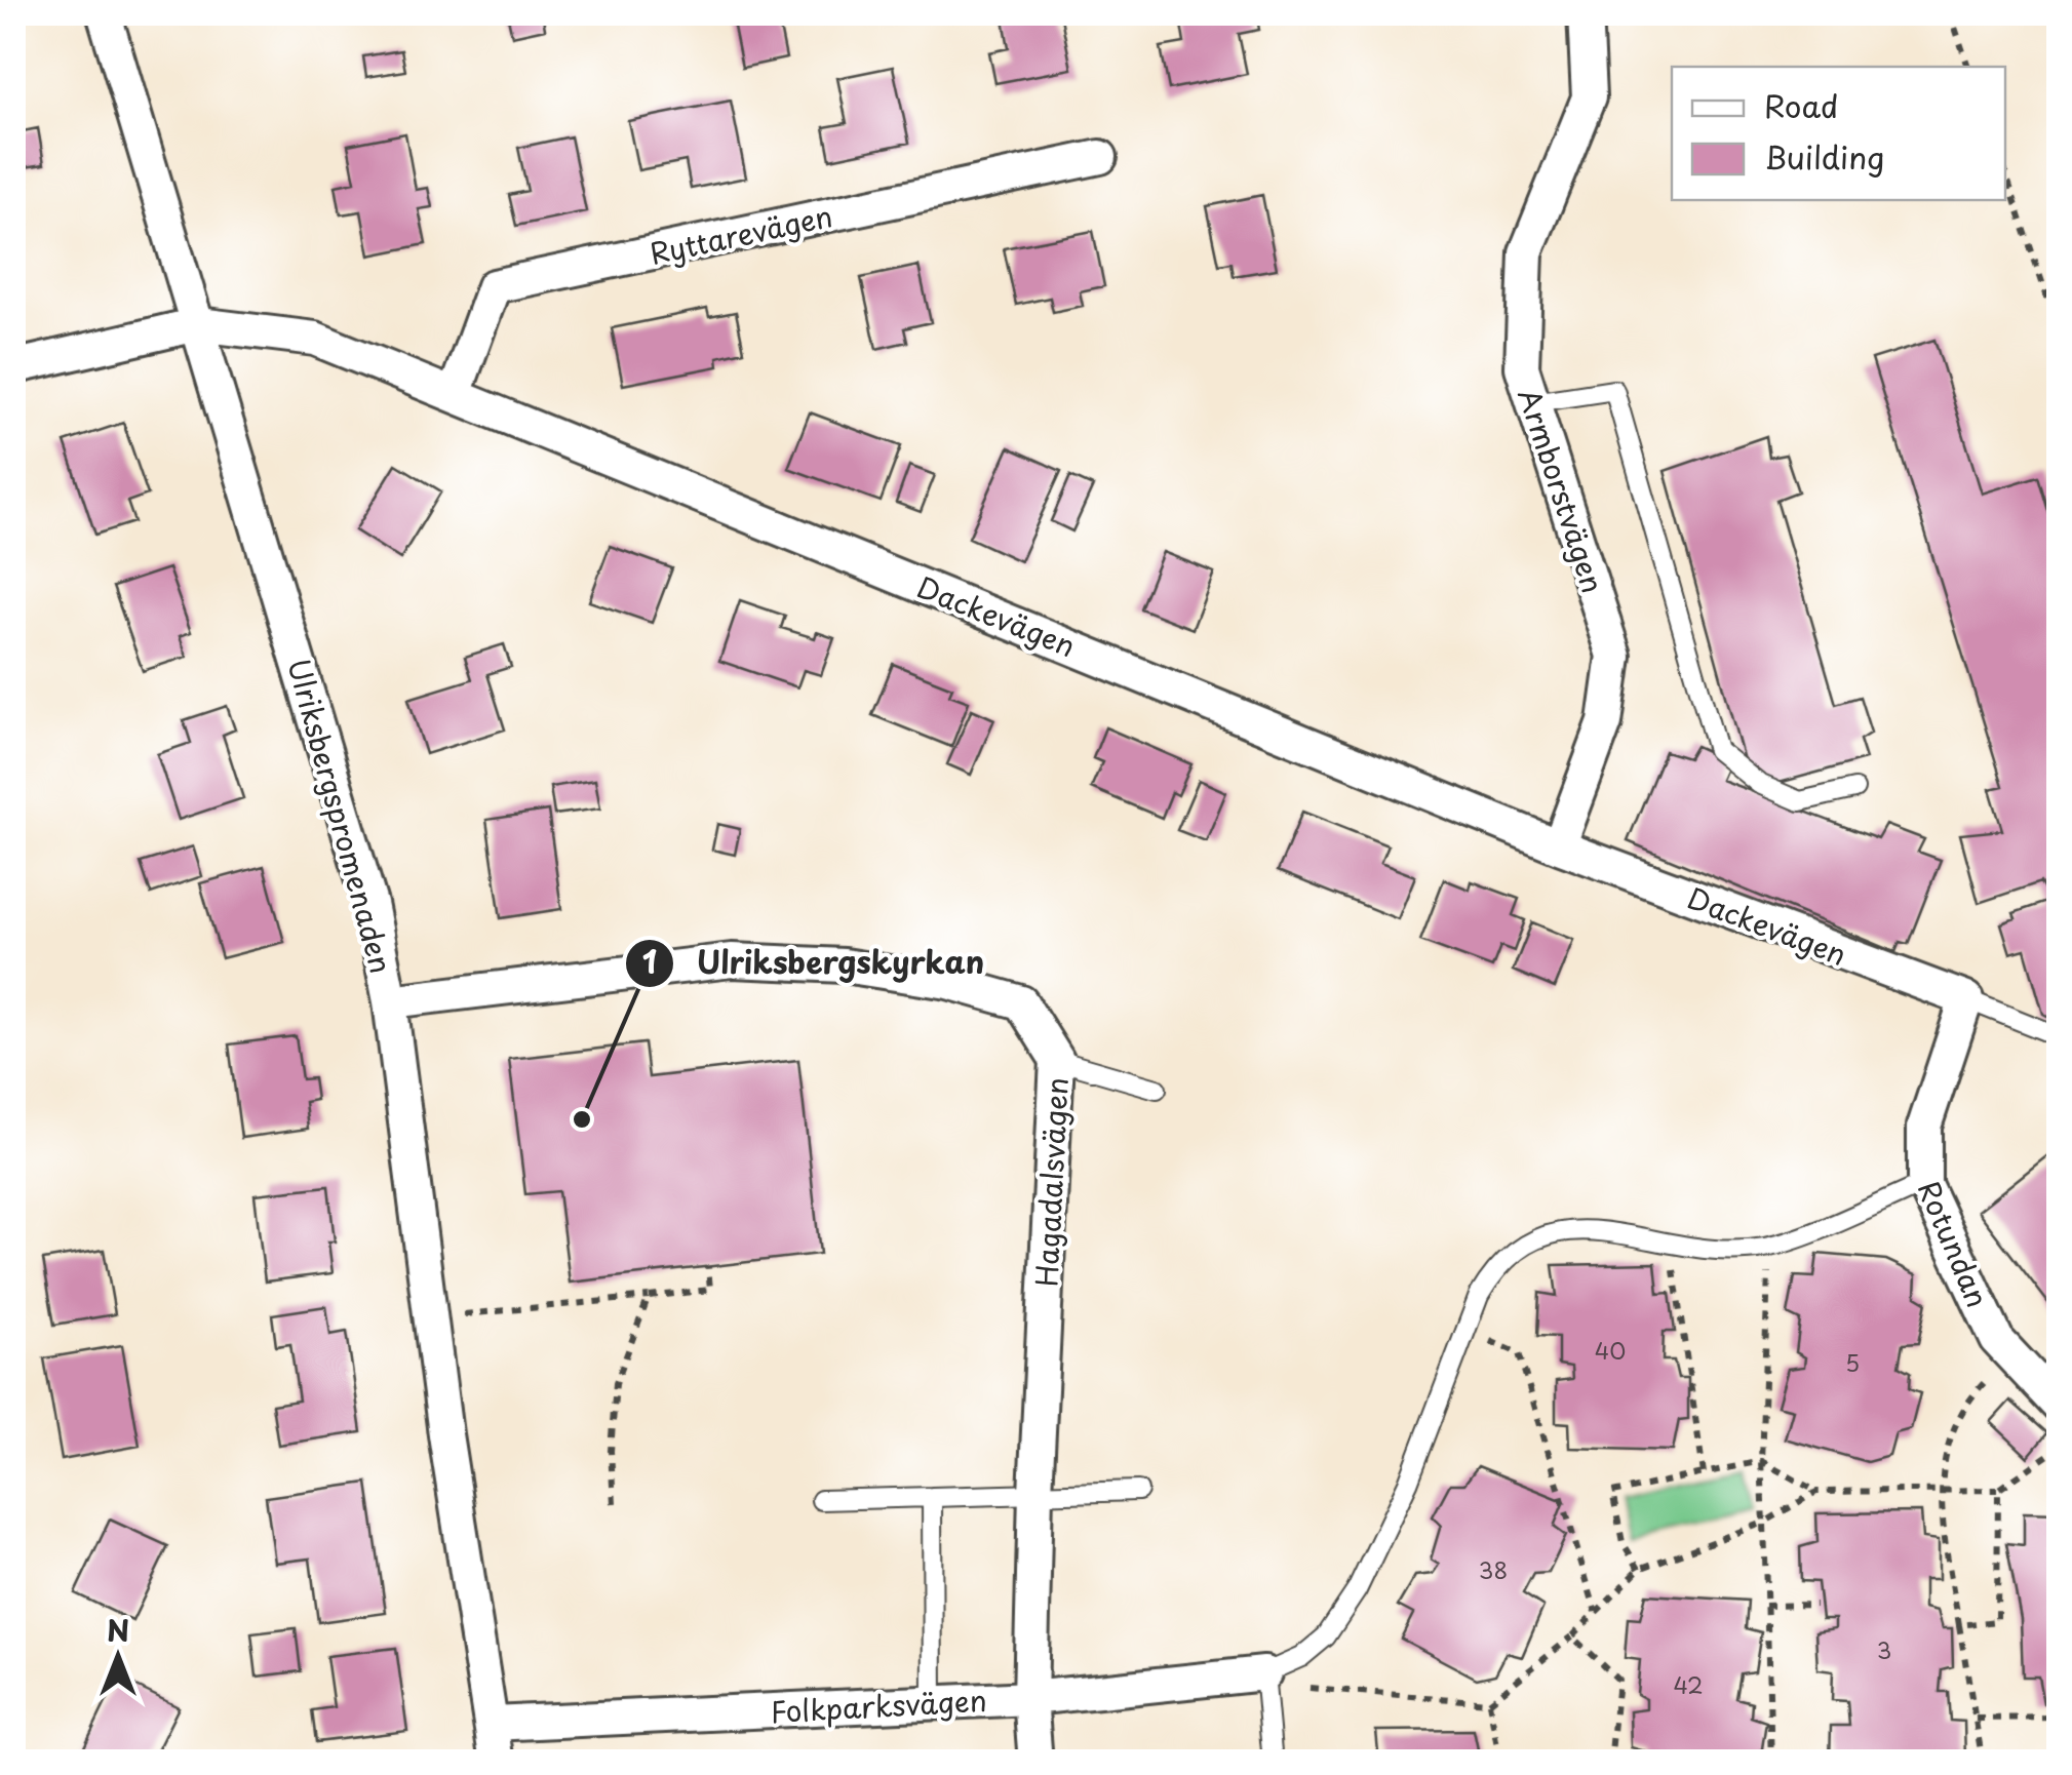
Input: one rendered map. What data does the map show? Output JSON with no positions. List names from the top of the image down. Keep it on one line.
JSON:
{"streets":{"street":["Ryttarevägen","Armborstvägen","Dackevägen","Ulriksbergspromenaden","Hagadalsvägen","Rotundan","Folkparksvägen"]},"crossings":[["Ryttarevägen","Dackevägen"],["Armborstvägen","Dackevägen"],["Dackevägen","Ulriksbergspromenaden"],["Dackevägen","Rotundan"],["Ulriksbergspromenaden","Hagadalsvägen"],["Ulriksbergspromenaden","Folkparksvägen"],["Hagadalsvägen","Folkparksvägen"]],"places":["Ulriksbergskyrkan"],"house_numbers":["40","5","38","3","42"],"legend":["Road","Building"],"north":"top"}
